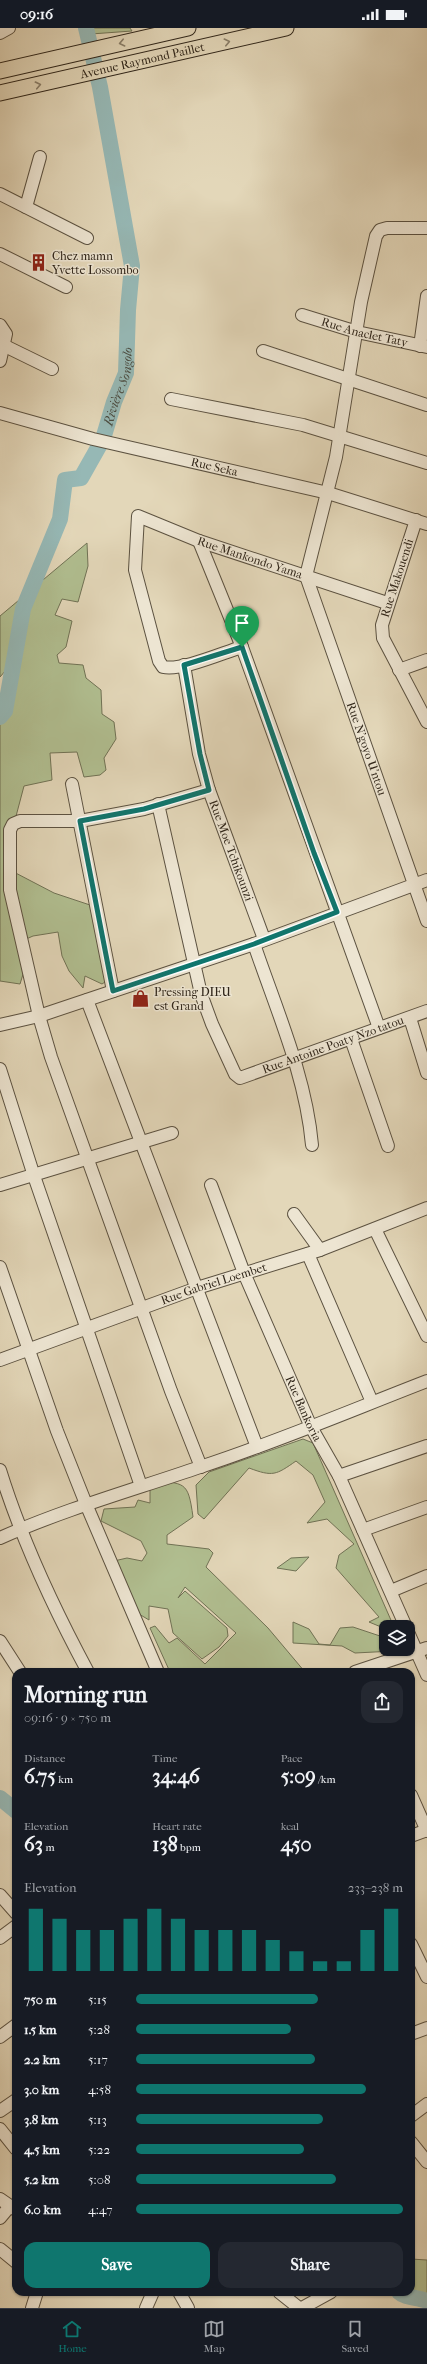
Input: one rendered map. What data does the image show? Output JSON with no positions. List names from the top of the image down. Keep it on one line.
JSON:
{"streets":{"main road":["Avenue Raymond Paillet"],"street":["Rue Anaclet Taty","Rue Seka","Rue Mankondo Yama","Rue Makouendi","Rue N'goyo U'ntou","Rue Moe Tchikounzi","Rue Antoine Poaty Nzo tatou","Rue Gabriel Loembet","Rue Bankoria"]},"crossings":[["Rue Anaclet Taty","Rue Mankondo Yama"],["Rue Seka","Rue Mankondo Yama"],["Rue Seka","Rue Makouendi"],["Rue Mankondo Yama","Rue N'goyo U'ntou"],["Rue Mankondo Yama","Rue Antoine Poaty Nzo tatou"],["Rue Moe Tchikounzi","Rue Antoine Poaty Nzo tatou"],["Rue Gabriel Loembet","Rue Bankoria"]],"water":["Rivière Songolo"],"places":{"building":["Chez mamn Yvette Lossombo"],"shop":["Pressing DIEU est Grand"]},"page":{"status":"09:16","heading":["Morning run","09:16 · 9 × 750 m"],"stats":[["Distance","6.75 km"],["Time","34:46"],["Pace","5:09 /km"],["Elevation","63 m"],["Heart rate","138 bpm"],["kcal","450"]],"chart":["Elevation","233–238 m"],"list":[{"name":"750 m","note":"5:15"},{"name":"1.5 km","note":"5:28"},{"name":"2.2 km","note":"5:17"},{"name":"3.0 km","note":"4:58"},{"name":"3.8 km","note":"5:13"},{"name":"4.5 km","note":"5:22"},{"name":"5.2 km","note":"5:08"},{"name":"6.0 km","note":"4:47"}],"buttons":["Save","Share"],"tabs":["Home","Map","Saved"]}}
